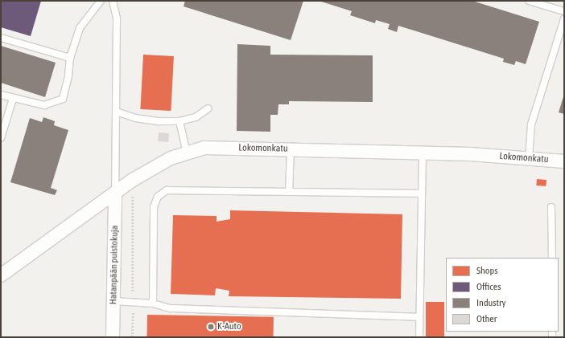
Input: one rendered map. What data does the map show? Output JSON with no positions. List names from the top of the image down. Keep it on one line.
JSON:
{"streets":{"street":["Lokomonkatu","Hatanpään puistokuja"]},"crossings":[["Lokomonkatu","Hatanpään puistokuja"]],"places":["K-Auto"],"legend":["Shops","Offices","Industry","Other"]}
